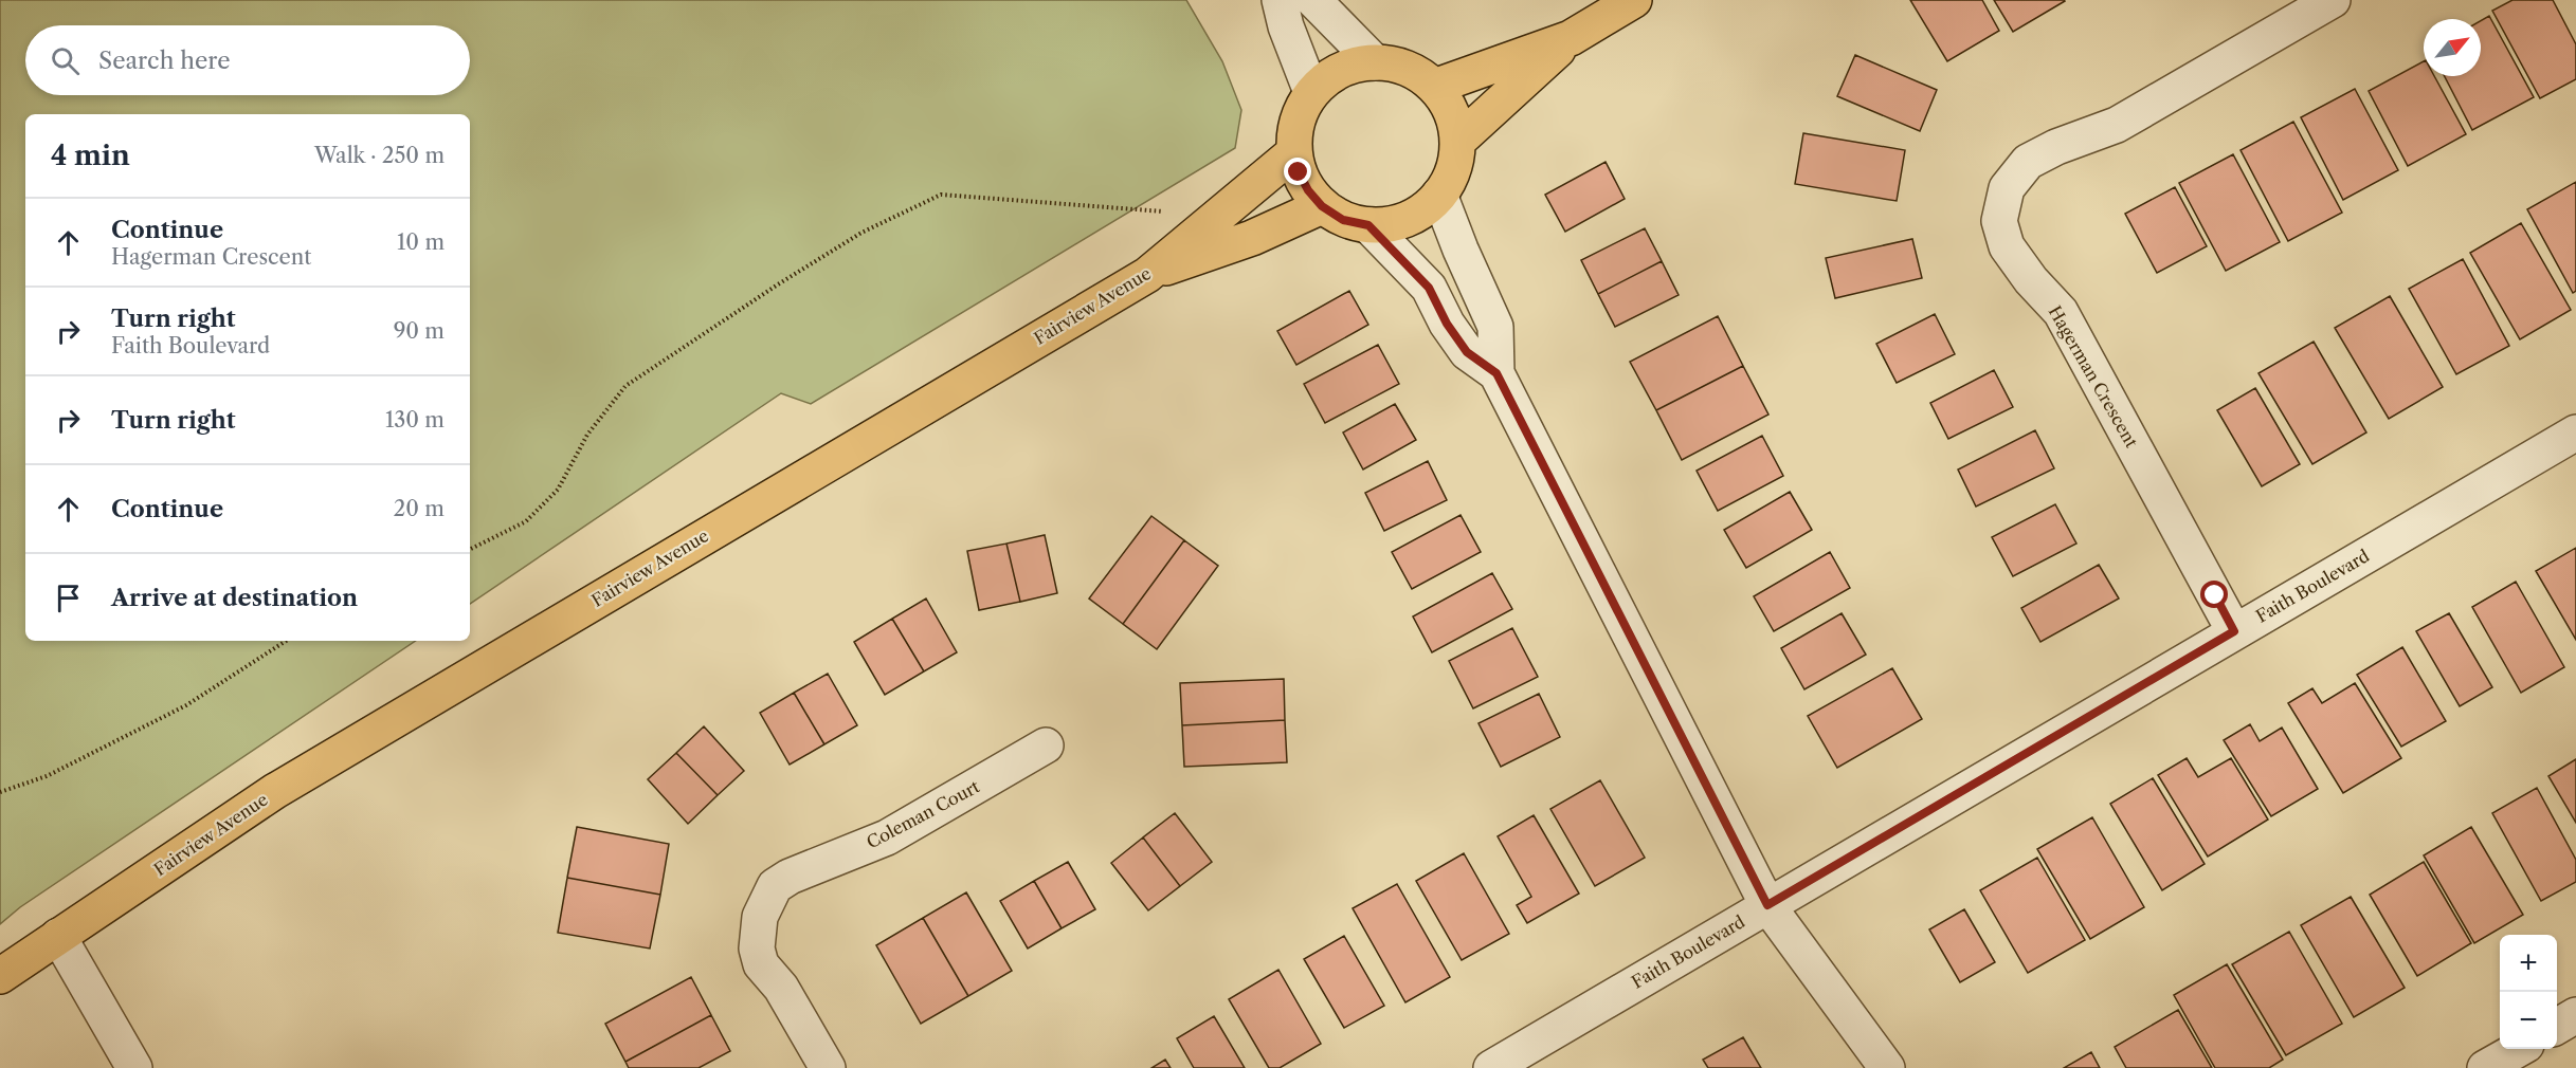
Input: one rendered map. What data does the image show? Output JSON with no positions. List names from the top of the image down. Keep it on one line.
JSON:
{"streets":{"main road":["Fairview Avenue"],"street":["Hagerman Crescent","Faith Boulevard","Coleman Court"]},"crossings":[["Hagerman Crescent","Faith Boulevard"]],"north":"top right","page":{"search":"Search here","heading":["4 min","Walk · 250 m"],"list":[["Continue","Hagerman Crescent","10 m"],["Turn right","Faith Boulevard","90 m"],["Turn right","130 m"],["Continue","20 m"],"Arrive at destination"],"map_buttons":["+","−"]}}
